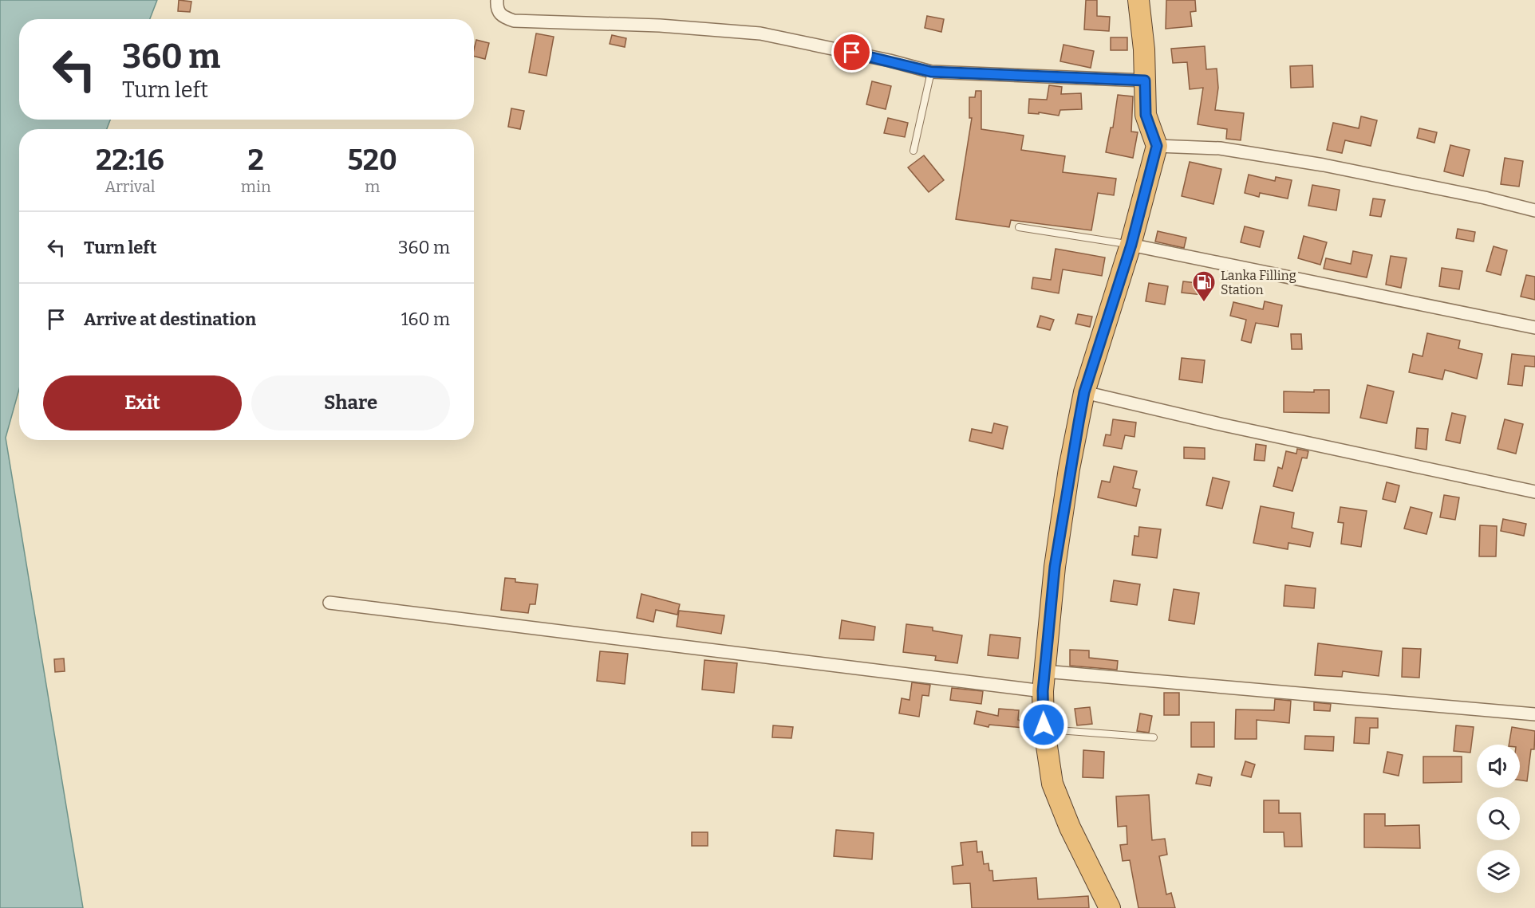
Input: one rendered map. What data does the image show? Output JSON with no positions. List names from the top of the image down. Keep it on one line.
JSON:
{"places":{"fuel station":["Lanka Filling Station"]},"page":{"turn":["360 m","Turn left"],"eta":["22:16","Arrival","2","min","520","m"],"list":[{"name":"Turn left","value":"360 m"},{"name":"Arrive at destination","value":"160 m"}],"buttons":["Exit","Share"]}}
